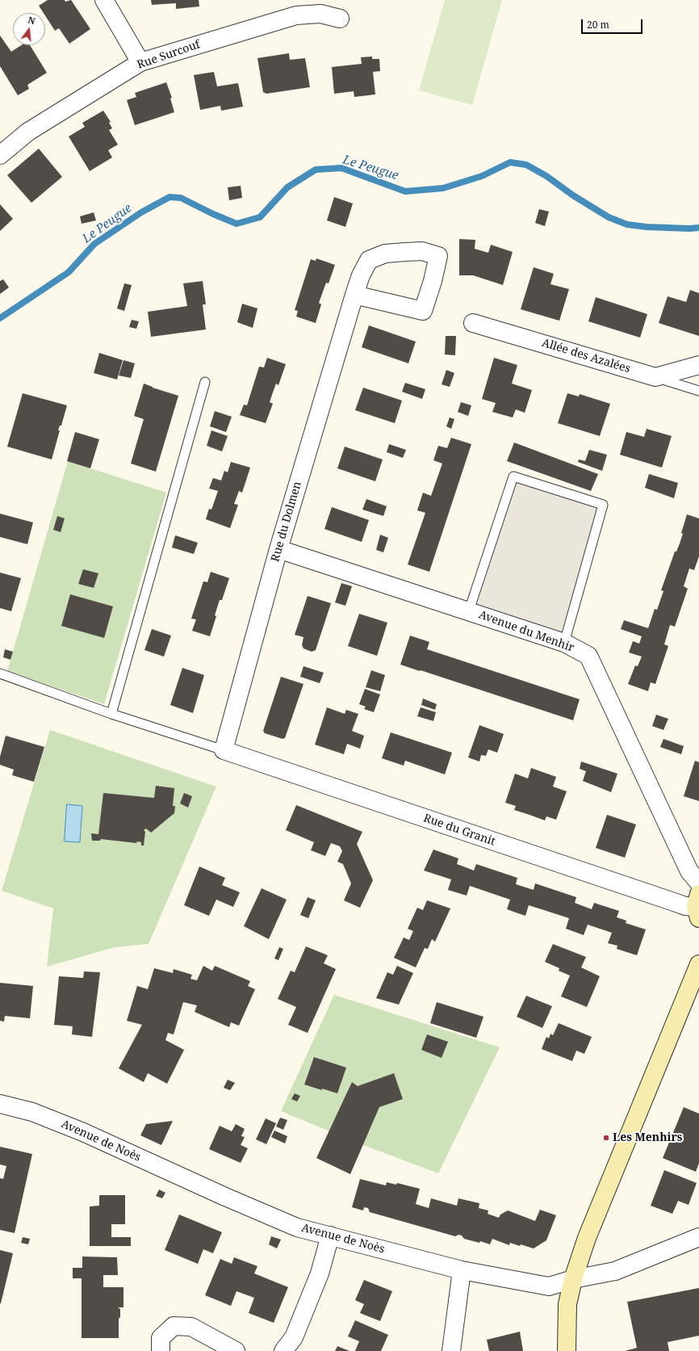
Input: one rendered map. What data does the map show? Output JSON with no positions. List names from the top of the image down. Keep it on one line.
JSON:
{"streets":{"street":["Rue Surcouf","Allée des Azalées","Rue du Dolmen","Avenue du Menhir","Rue du Granit","Avenue de Noès"]},"crossings":[["Rue du Dolmen","Avenue du Menhir"],["Rue du Dolmen","Rue du Granit"]],"water":["Le Peugue"],"places":["Les Menhirs"],"scale_bar":"20 m","north":"top"}
